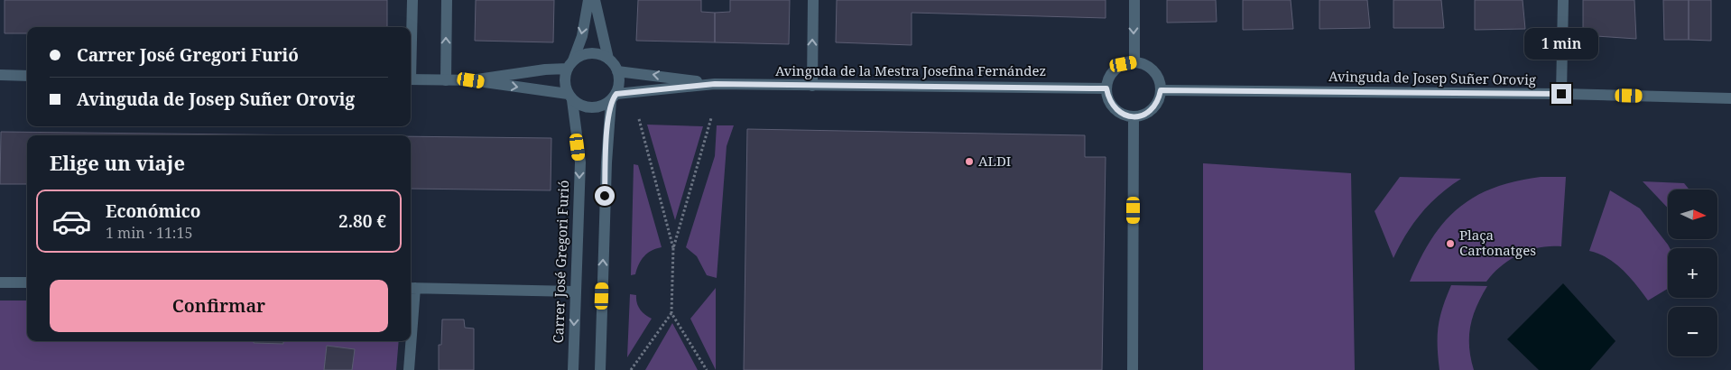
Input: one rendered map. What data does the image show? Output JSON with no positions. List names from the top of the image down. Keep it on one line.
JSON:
{"streets":{"street":["Avinguda de la Mestra Josefina Fernández","Avinguda de Josep Suñer Orovig","Carrer José Gregori Furió"]},"crossings":[["Avinguda de la Mestra Josefina Fernández","Avinguda de Josep Suñer Orovig"],["Avinguda de la Mestra Josefina Fernández","Carrer José Gregori Furió"]],"places":["ALDI","Plaça Cartonatges"],"north":"right","page":{"banner":["Carrer José Gregori Furió","Avinguda de Josep Suñer Orovig"],"bubble":"1 min","heading":"Elige un viaje","map_buttons":["+","−"],"list":[{"name":"Económico","note":"1 min · 11:15","value":"2.80 €"}],"buttons":"Confirmar"}}
